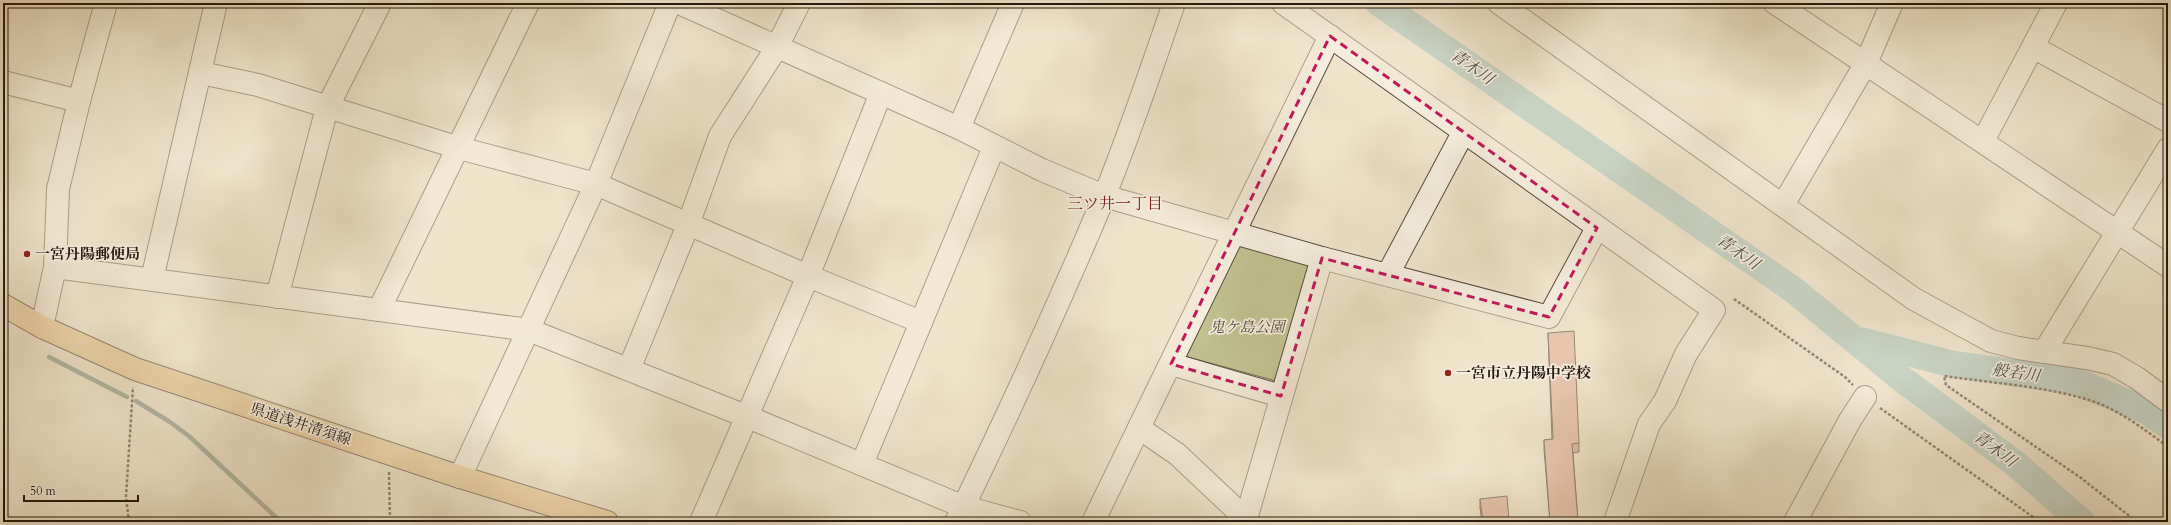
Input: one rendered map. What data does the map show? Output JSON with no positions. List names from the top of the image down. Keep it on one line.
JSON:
{"streets":{"main road":["県道浅井清須線"]},"districts":["三ツ井一丁目"],"water":["青木川","般若川"],"parks":["鬼ケ島公園"],"places":["一宮丹陽郵便局","一宮市立丹陽中学校"],"scale_bar":"50 m"}
